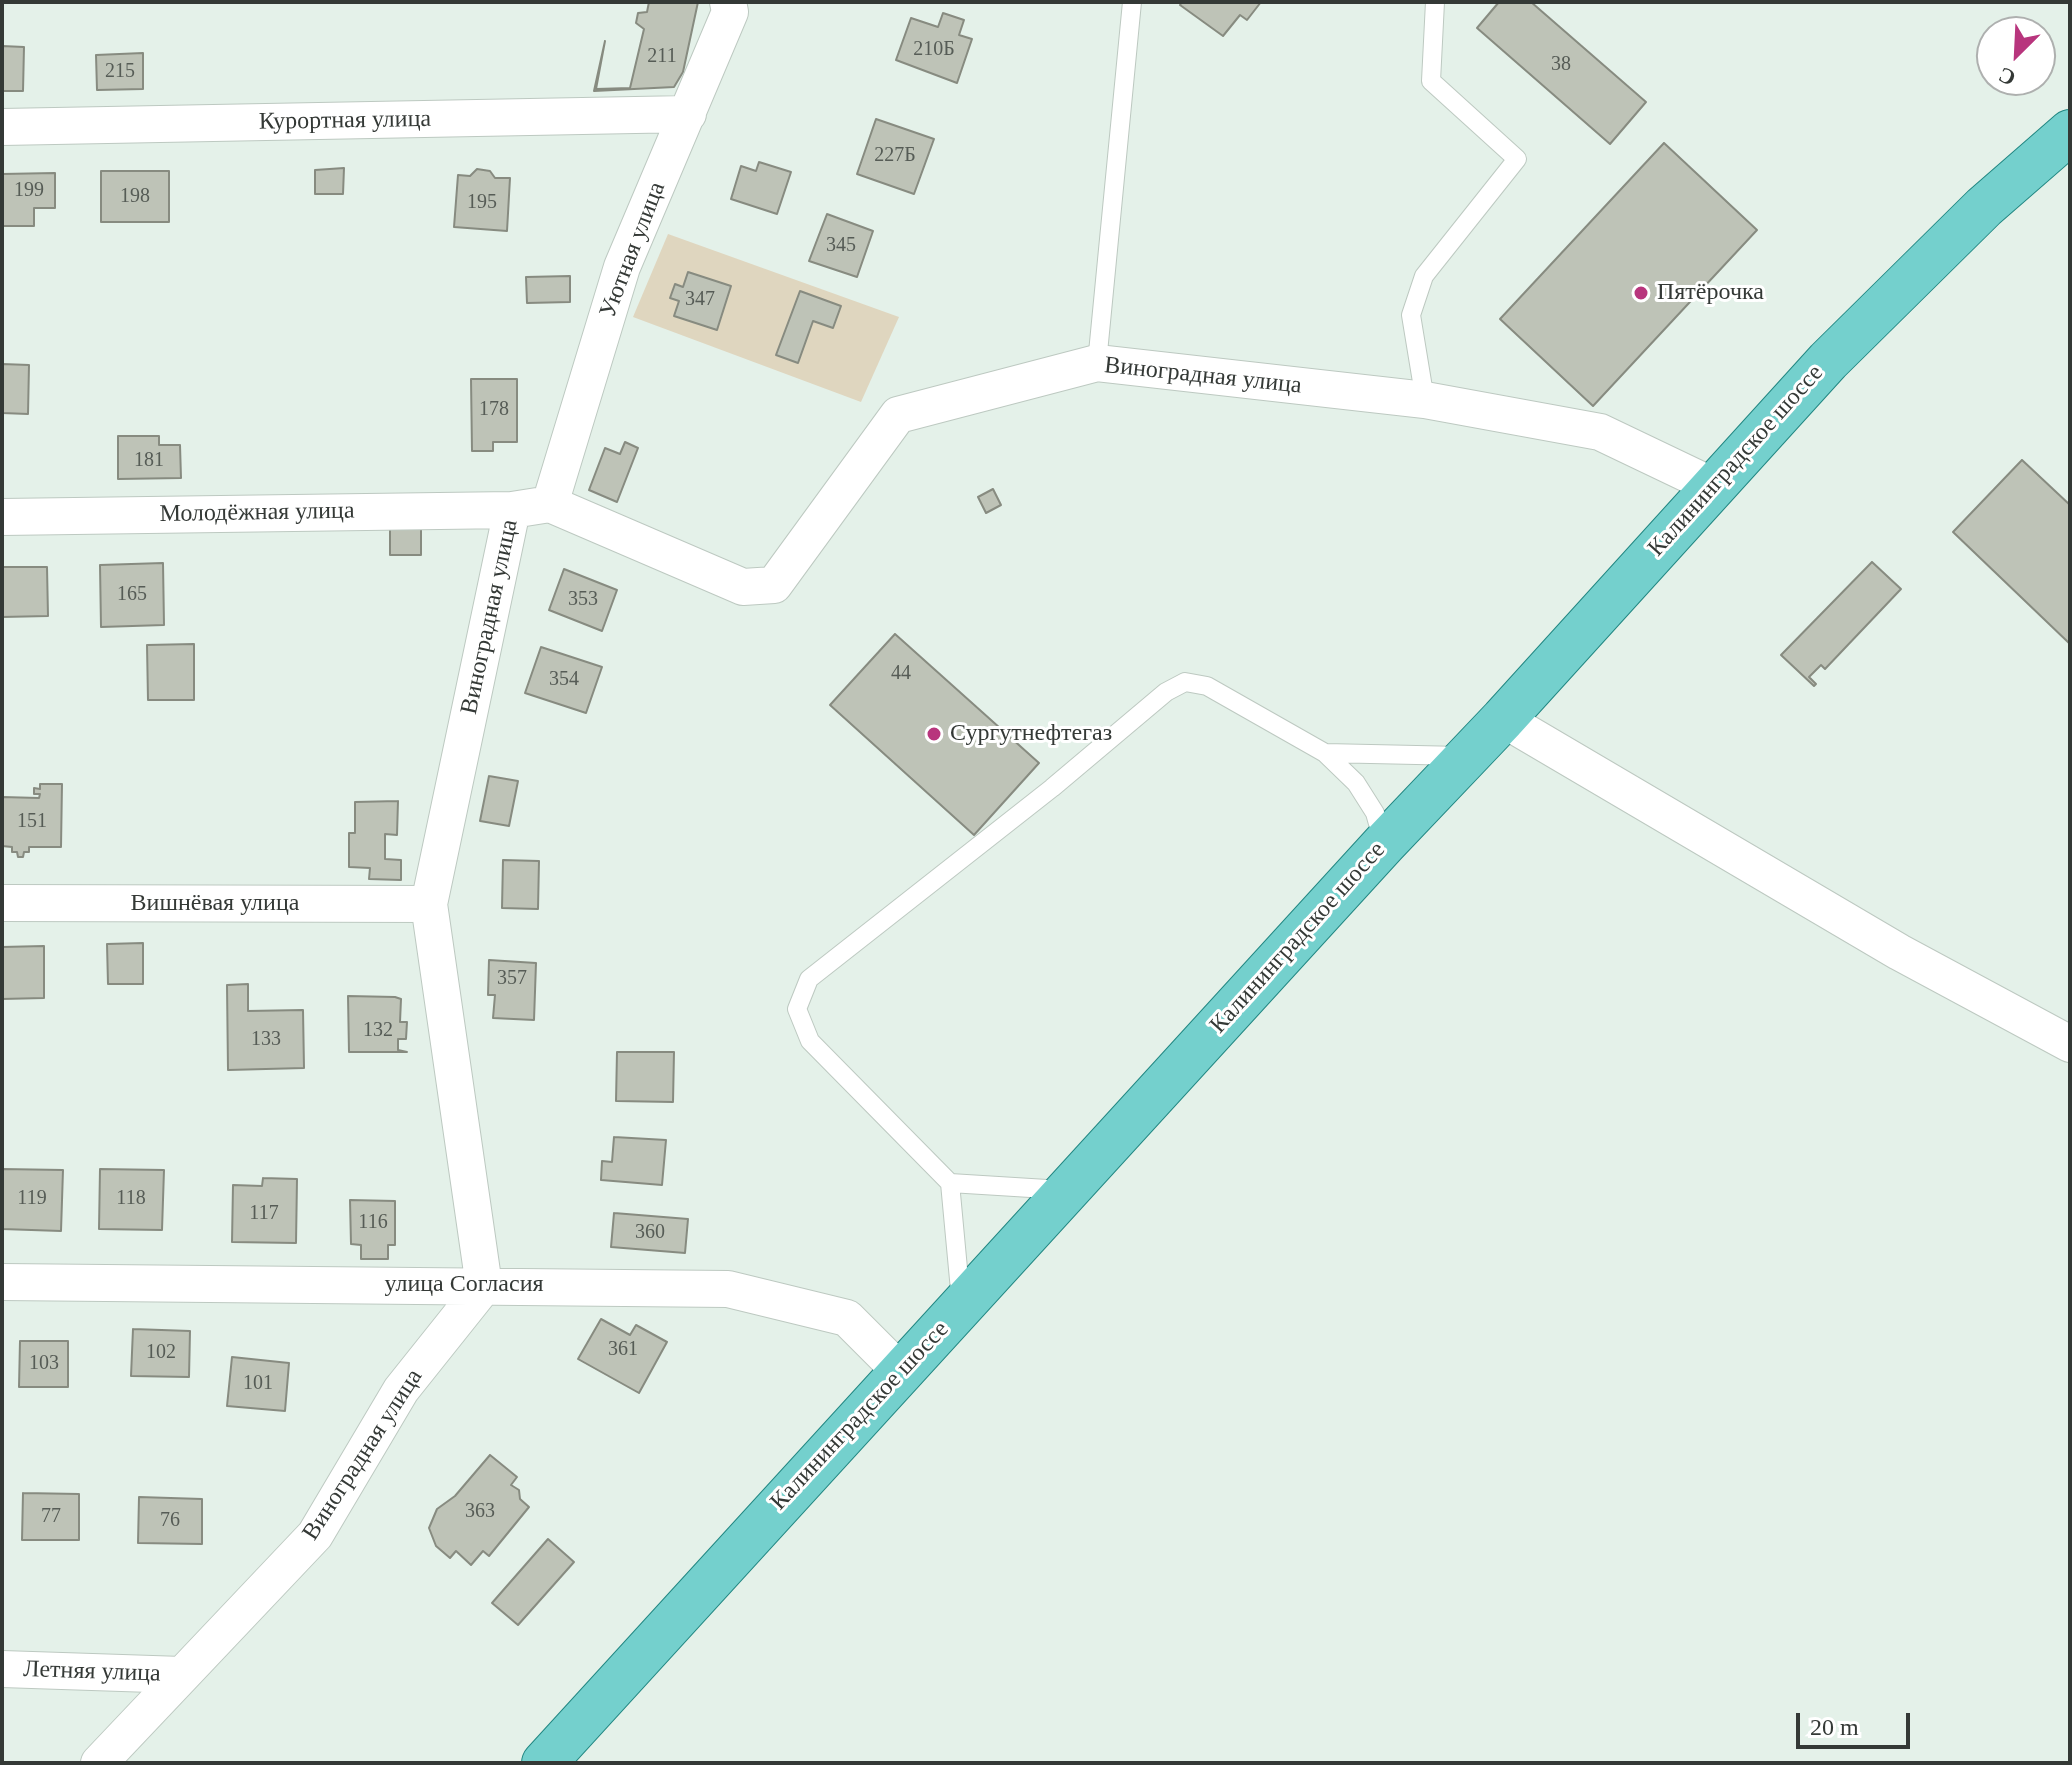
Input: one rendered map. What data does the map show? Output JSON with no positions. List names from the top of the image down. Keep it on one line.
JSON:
{"streets":{"main road":["Калининградское шоссе"],"street":["Курортная улица","Уютная улица","Виноградная улица","Молодёжная улица","Вишнёвая улица","улица Согласия","Летняя улица"]},"crossings":[["Курортная улица","Уютная улица"],["Уютная улица","Виноградная улица"],["Виноградная улица","Калининградское шоссе"],["Виноградная улица","Молодёжная улица"],["Виноградная улица","Вишнёвая улица"],["Виноградная улица","улица Согласия"],["Виноградная улица","Летняя улица"],["Калининградское шоссе","улица Согласия"]],"places":["Пятёрочка","Сургутнефтегаз"],"house_numbers":["210Б","211","38","215","227Б","199","198","195","345","347","178","181","165","353","44","354","151","357","132","133","119","118","117","116","360","361","102","103","101","363","77","76"],"scale_bar":"20 m","north":"bottom left"}
